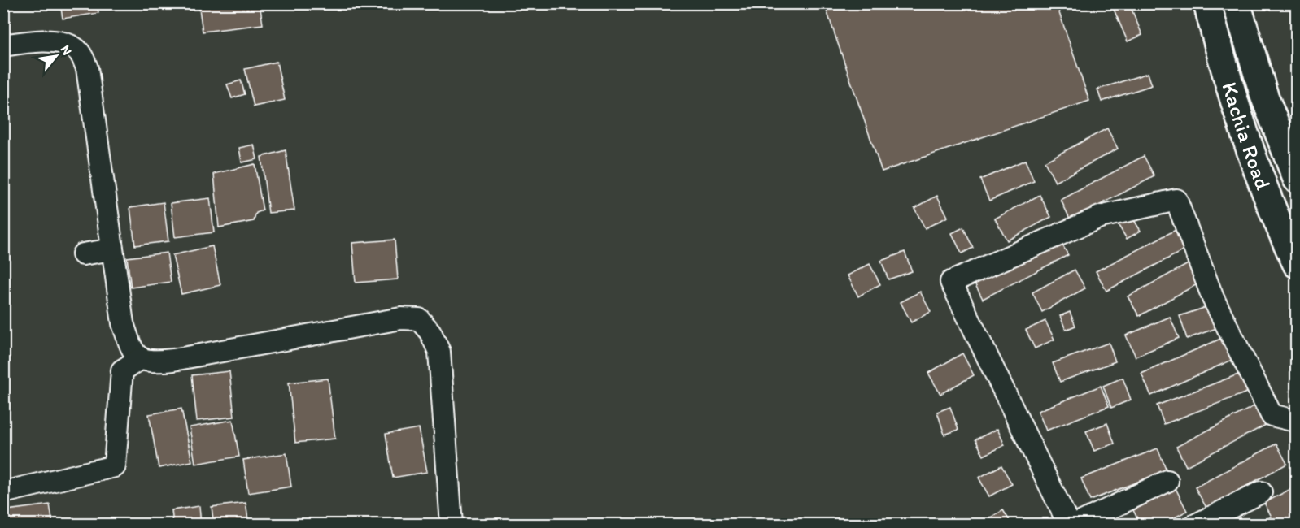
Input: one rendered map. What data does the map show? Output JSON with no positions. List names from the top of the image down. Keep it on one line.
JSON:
{"streets":{"highway":["Kachia Road"]},"north":"top right"}
